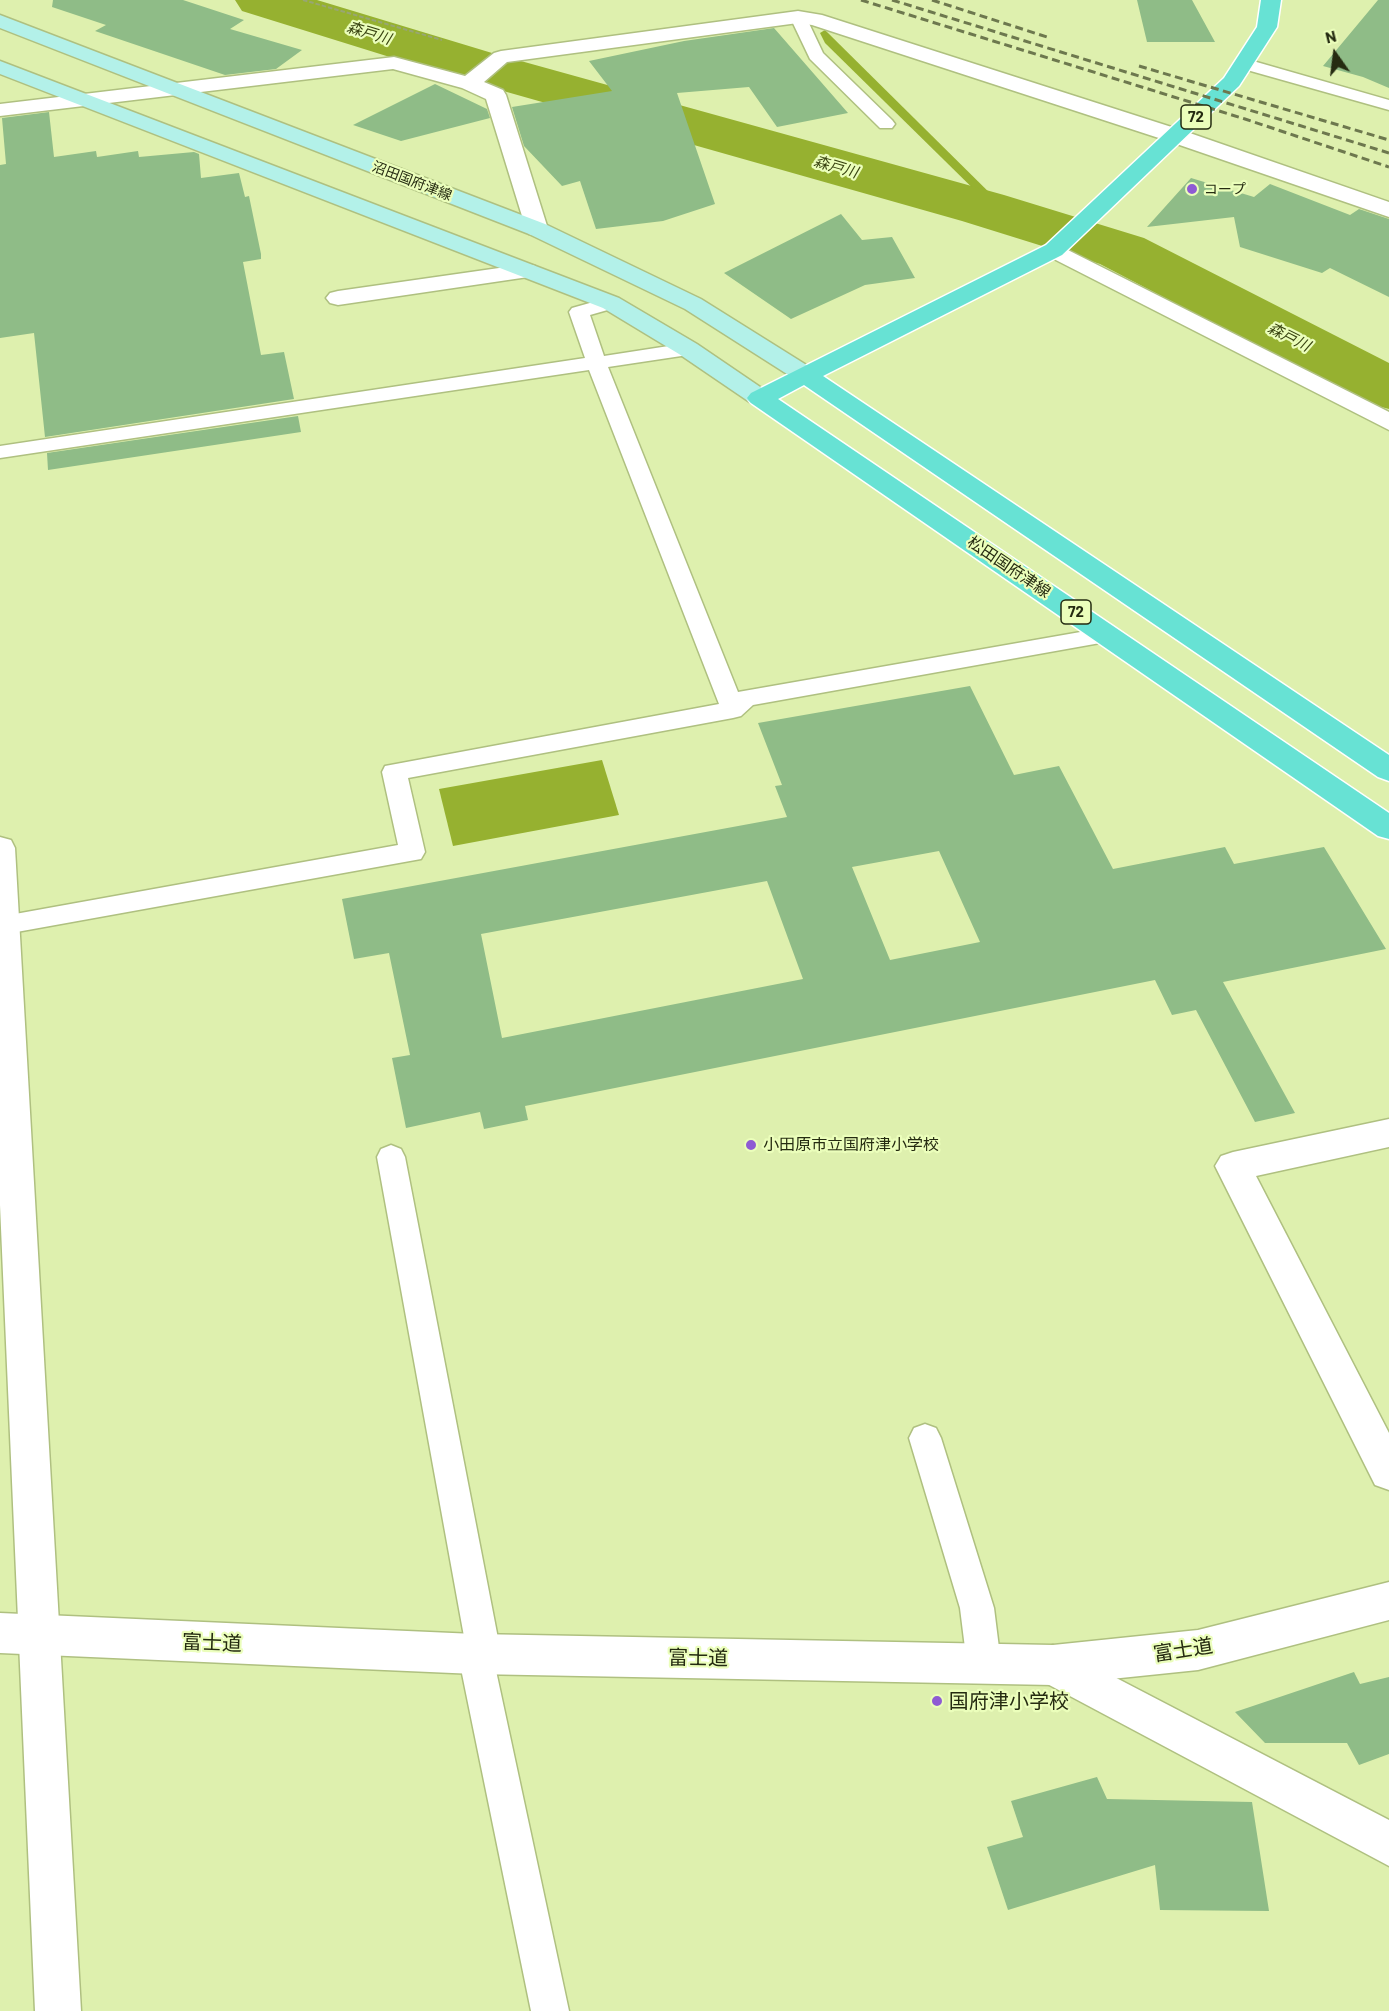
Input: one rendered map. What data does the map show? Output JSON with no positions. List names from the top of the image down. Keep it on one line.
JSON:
{"streets":{"main road":["72","沼田国府津線","松田国府津線"],"street":["富士道"]},"crossings":[["72","沼田国府津線"],["72","松田国府津線"]],"water":["森戸川"],"places":["コープ","小田原市立国府津小学校","国府津小学校"],"north":"top"}
